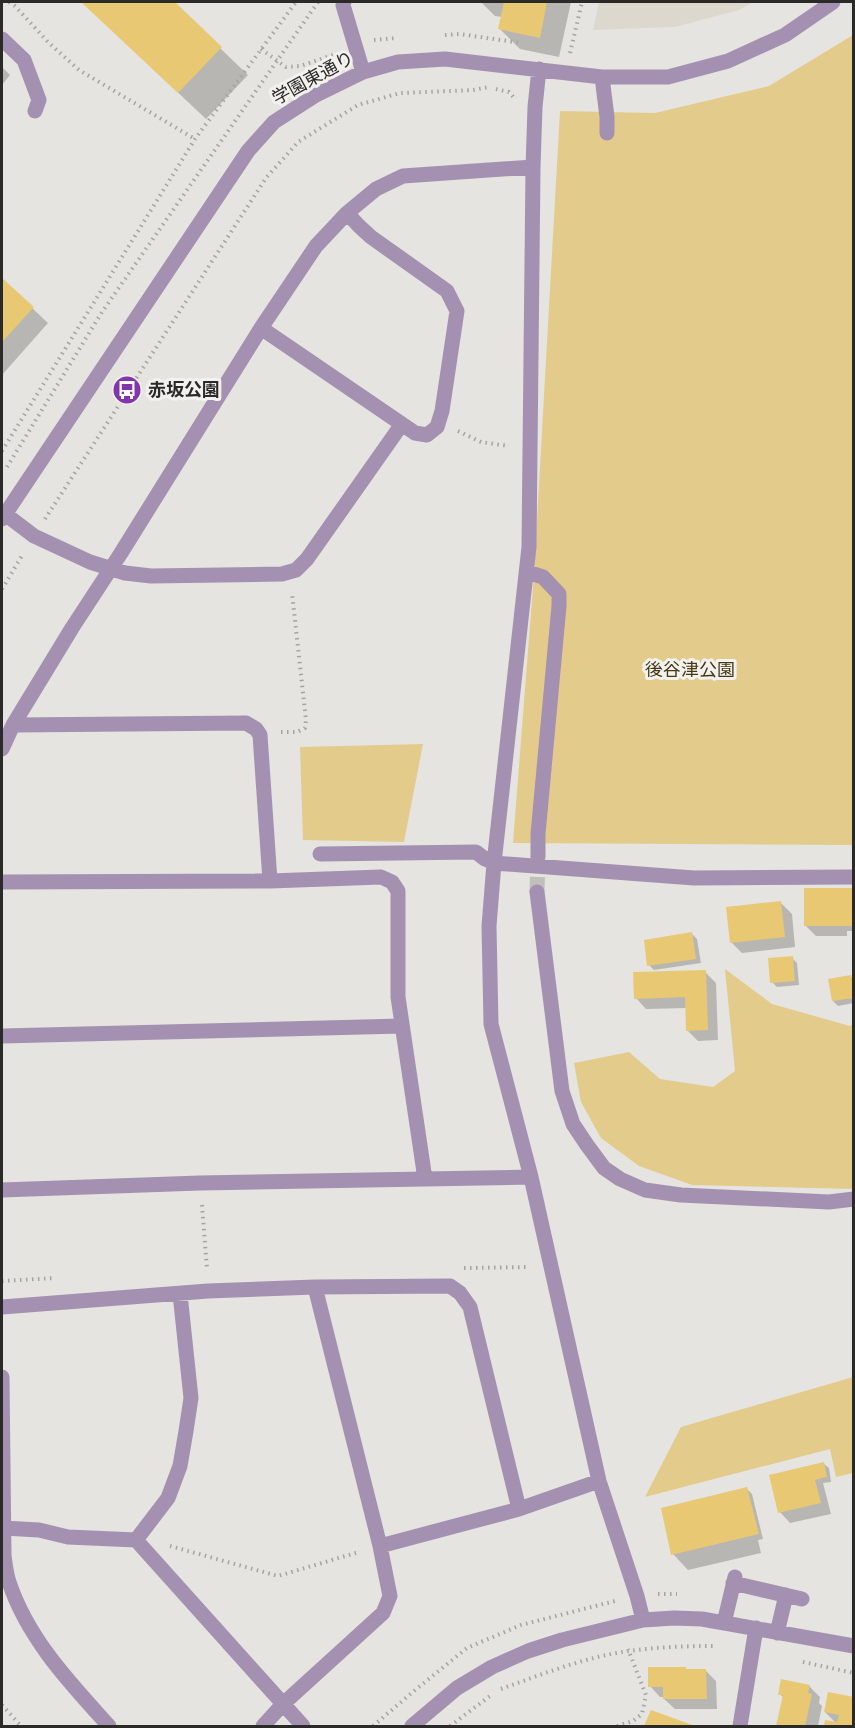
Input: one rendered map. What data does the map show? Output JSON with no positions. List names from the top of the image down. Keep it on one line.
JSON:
{"streets":{"street":["学園東通り"]},"parks":["後谷津公園"],"places":{"bus stop":["赤坂公園"]}}
